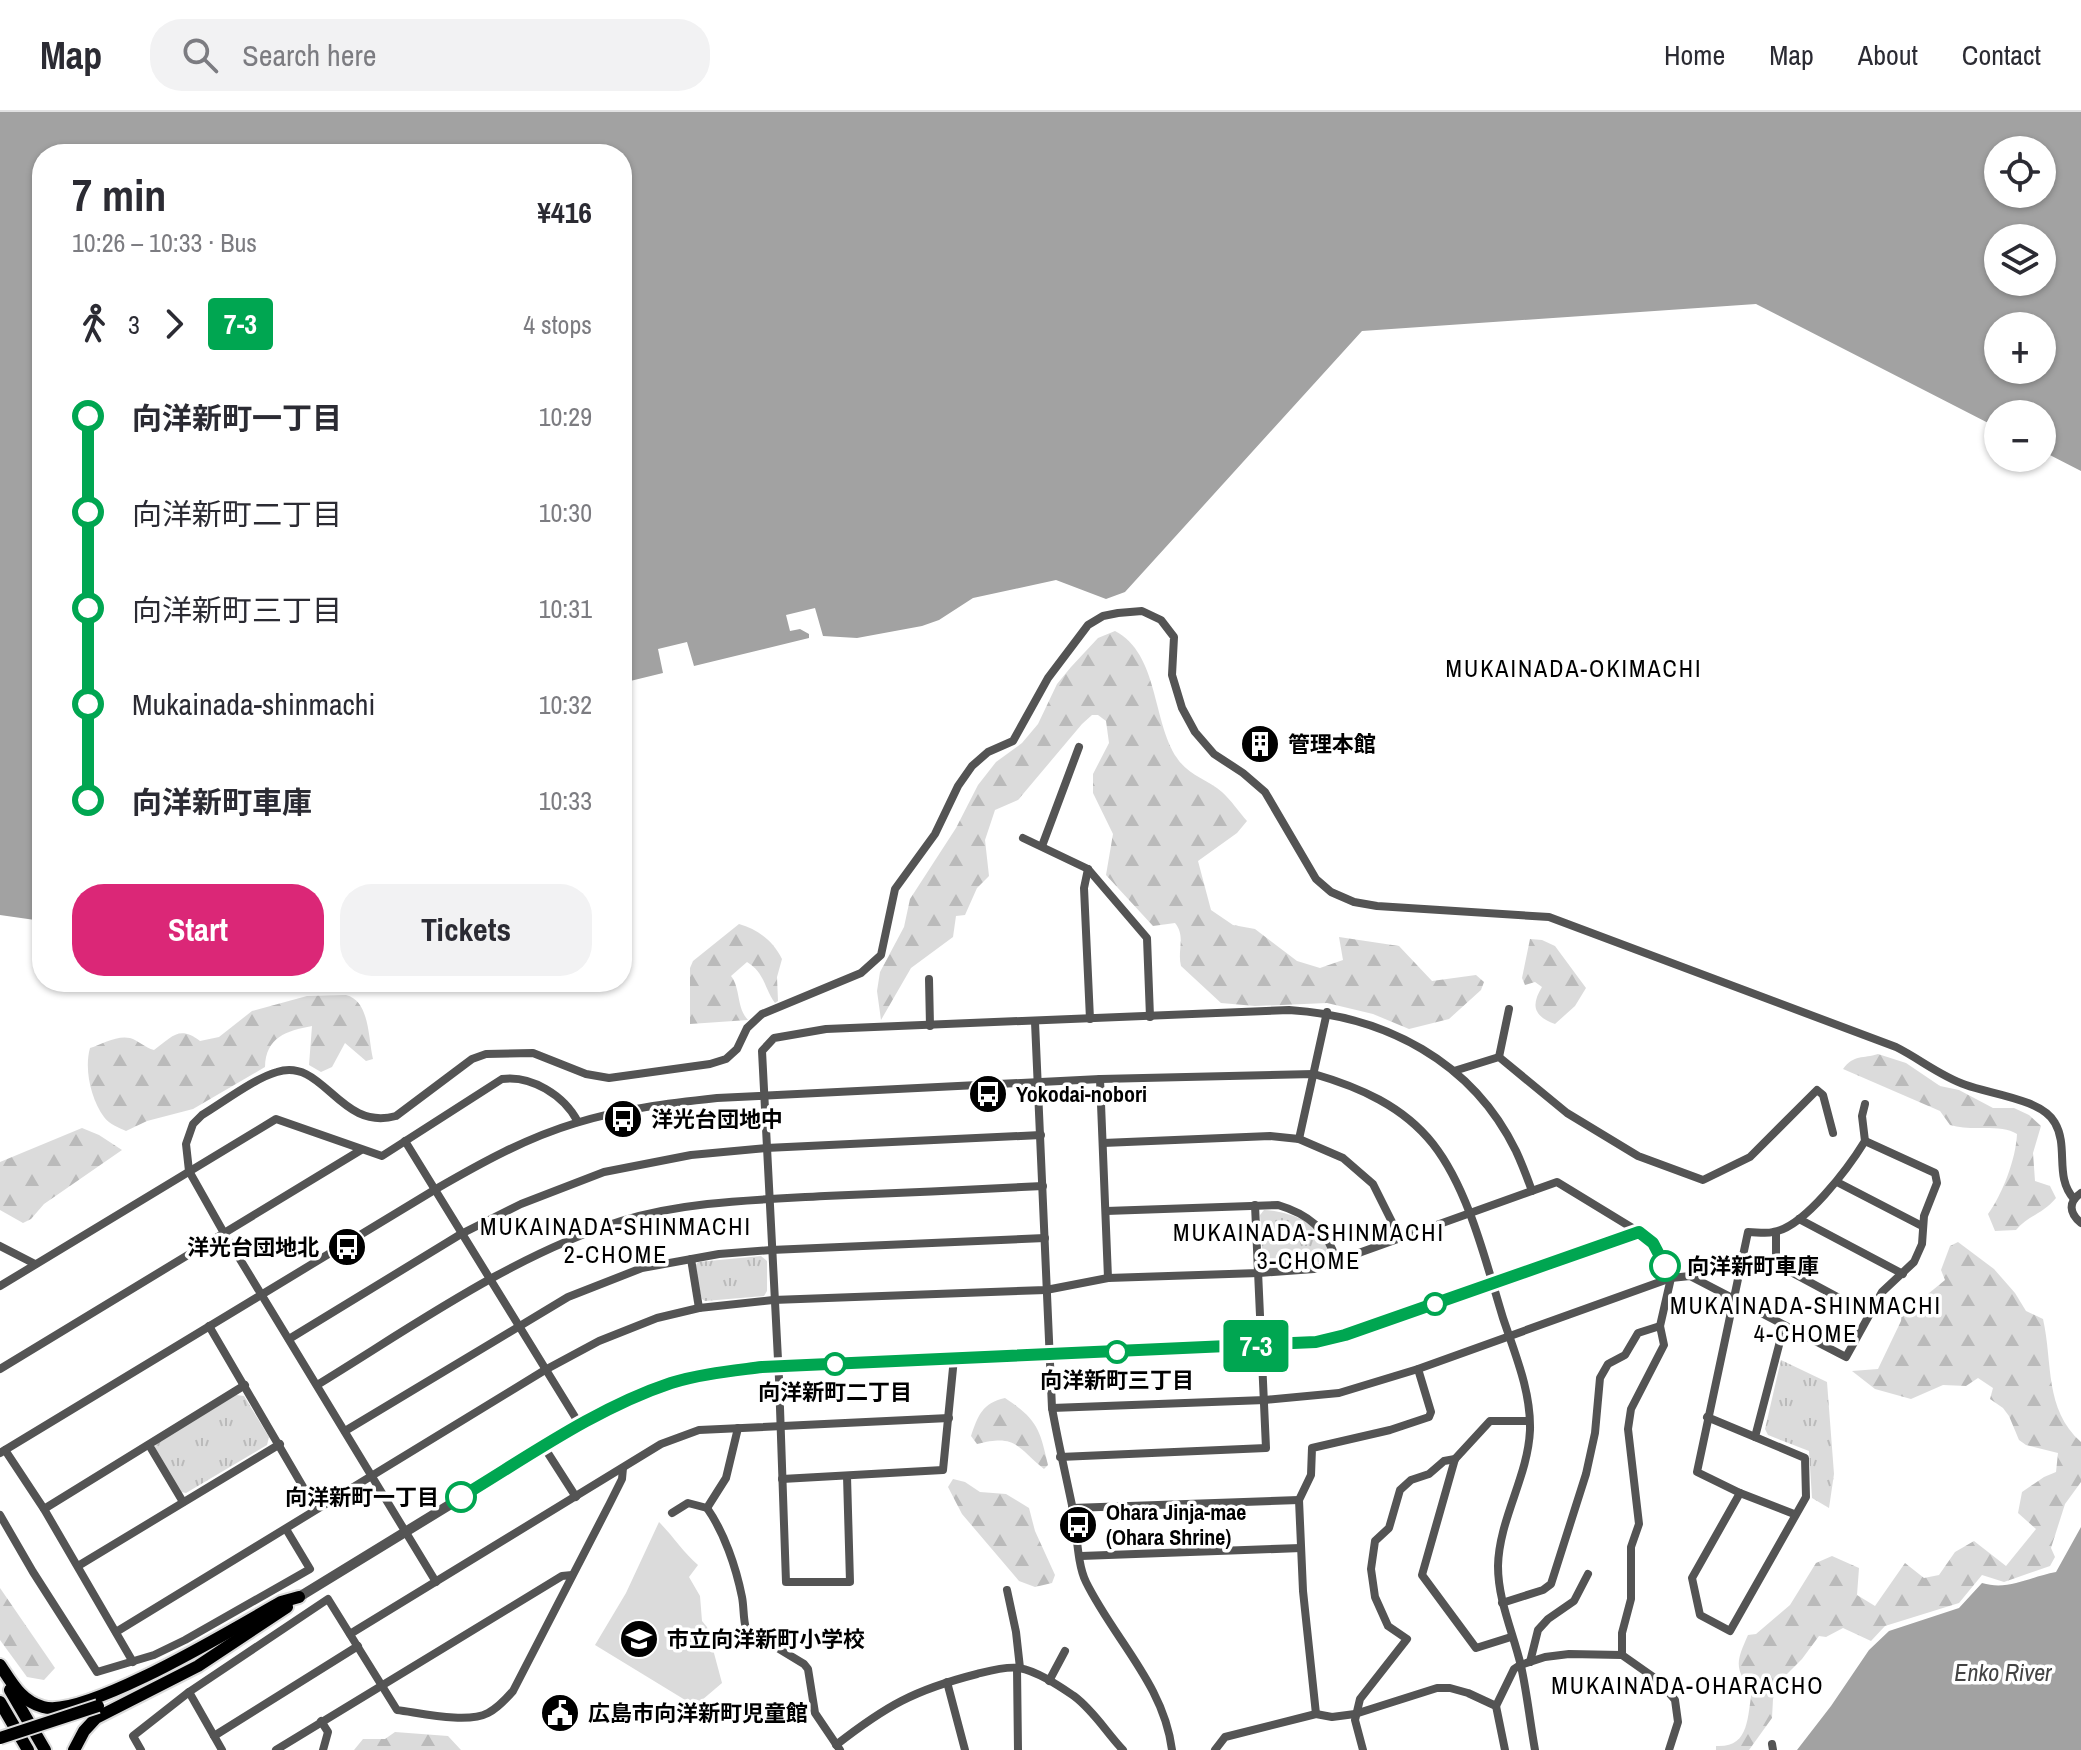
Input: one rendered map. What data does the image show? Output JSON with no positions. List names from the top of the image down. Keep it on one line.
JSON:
{"districts":["MUKAINADA-OKIMACHI","MUKAINADA-SHINMACHI 2-CHOME","MUKAINADA-SHINMACHI 3-CHOME","MUKAINADA-SHINMACHI 4-CHOME","MUKAINADA-OHARACHO"],"water":["Enko River"],"places":{"building":["管理本館"],"bus stop":["Yokodai-nobori","洋光台団地中","洋光台団地北","Ohara Jinja-mae (Ohara Shrine)"],"other":["向洋新町車庫","向洋新町三丁目","向洋新町二丁目","向洋新町一丁目"],"school or university":["市立向洋新町小学校"],"public building":["広島市向洋新町児童館"]},"lines":["bus line 7-3"],"page":{"header":"Map","search":"Search here","nav":["Home","Map","About","Contact"],"on_map":"7-3","map_buttons":["+","−"],"heading":["7 min","10:26 – 10:33 · Bus","¥416"],"legs":["3","7-3","4 stops"],"list":[{"name":"向洋新町一丁目","value":"10:29"},{"name":"向洋新町二丁目","value":"10:30"},{"name":"向洋新町三丁目","value":"10:31"},{"name":"Mukainada-shinmachi","value":"10:32"},{"name":"向洋新町車庫","value":"10:33"}],"buttons":["Start","Tickets"]}}
